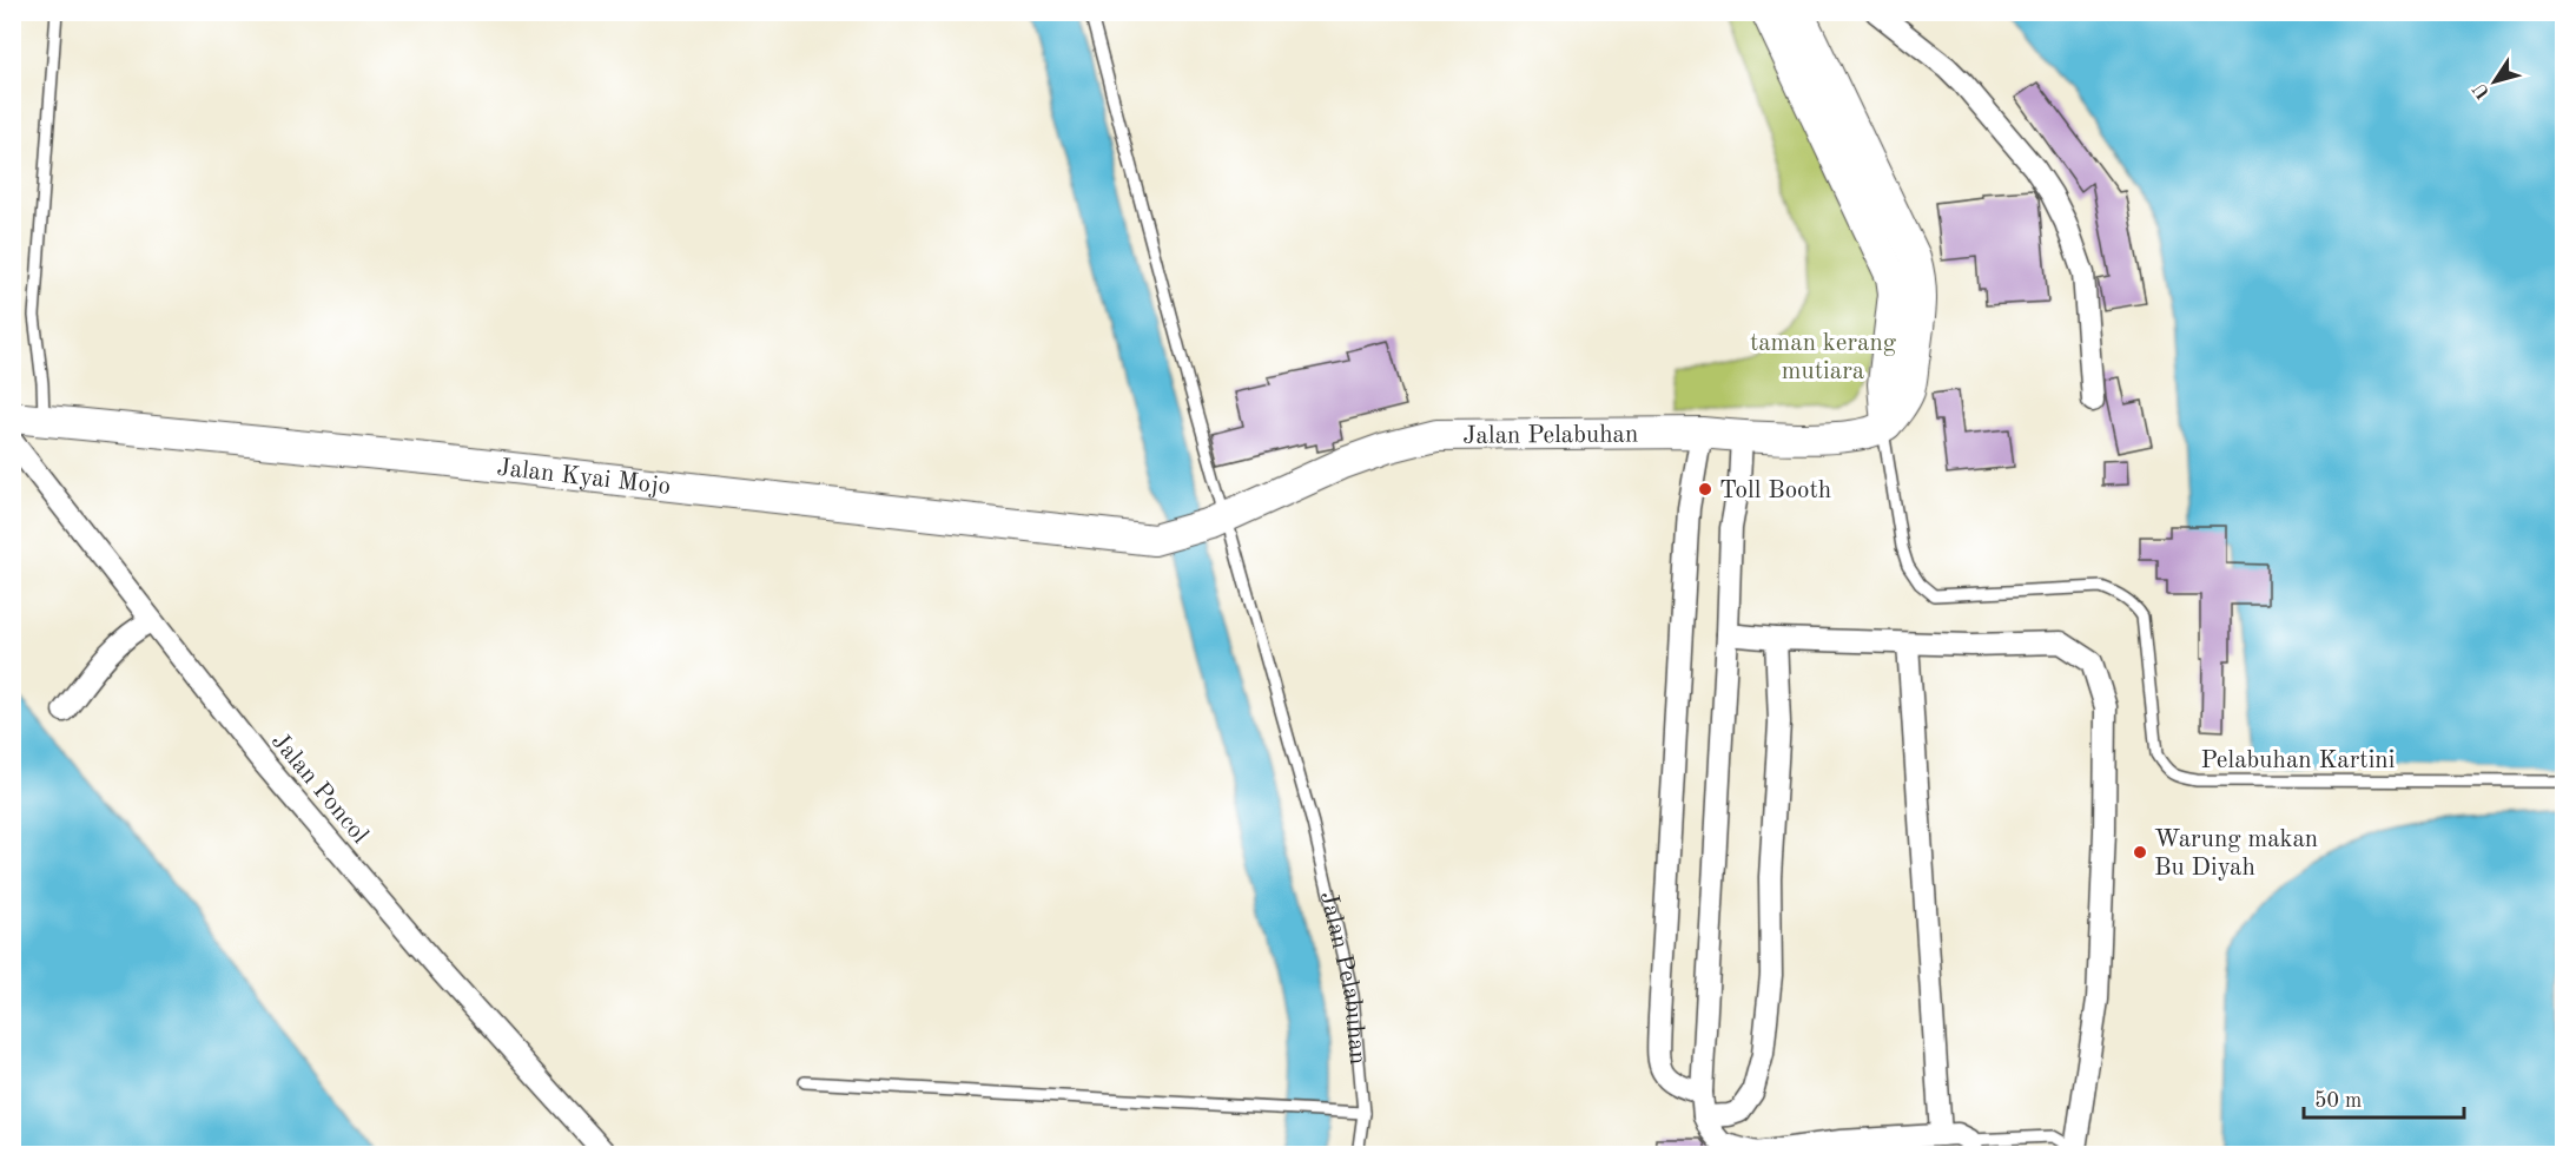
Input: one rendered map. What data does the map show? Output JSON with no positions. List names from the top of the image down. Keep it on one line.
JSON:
{"streets":{"main road":["Jalan Pelabuhan","Jalan Kyai Mojo"],"street":["Jalan Poncol"],"lane":["Pelabuhan Kartini"]},"crossings":[["Jalan Pelabuhan","Jalan Kyai Mojo"],["Jalan Pelabuhan","Pelabuhan Kartini"]],"parks":["taman kerang mutiara"],"places":["Toll Booth","Warung makan Bu Diyah"],"scale_bar":"50 m","north":"bottom left"}
